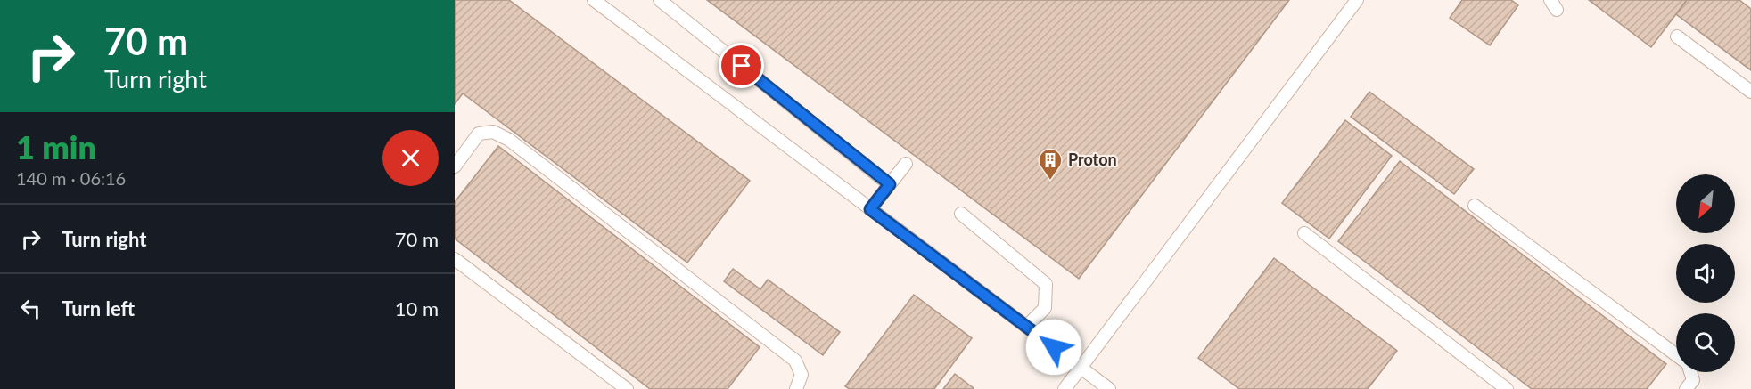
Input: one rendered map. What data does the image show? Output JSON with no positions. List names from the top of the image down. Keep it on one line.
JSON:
{"places":{"building":["Proton"]},"north":"bottom left","page":{"turn":["70 m","Turn right"],"heading":["1 min","140 m · 06:16"],"list":[{"name":"Turn right","value":"70 m"},{"name":"Turn left","value":"10 m"}]}}
